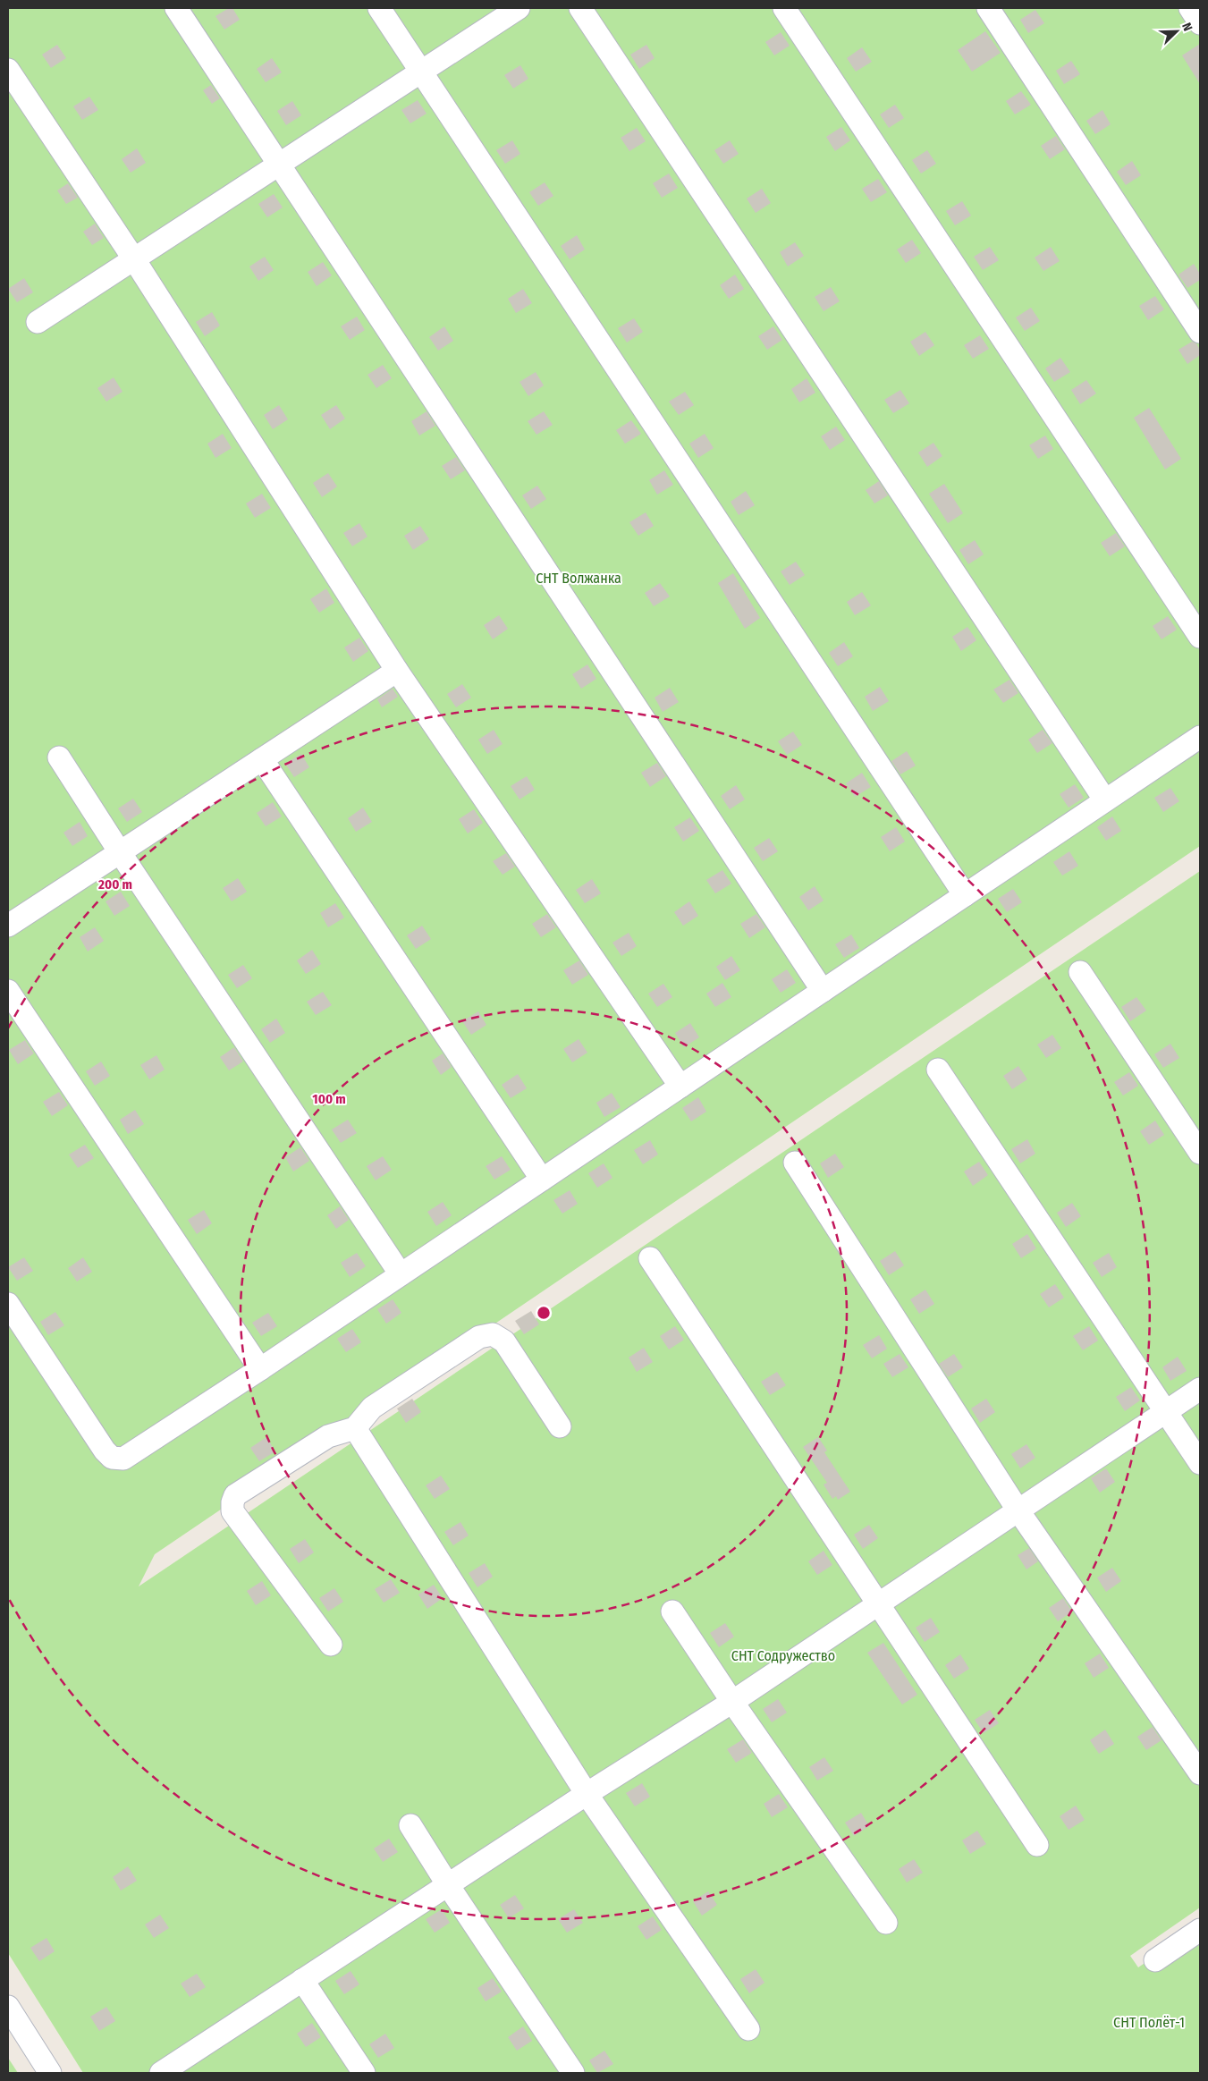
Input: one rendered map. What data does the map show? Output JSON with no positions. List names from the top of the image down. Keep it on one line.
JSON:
{"parks":["СНТ Волжанка","СНТ Содружество","СНТ Полёт-1"],"north":"top right","rings":["200 m","100 m"]}
